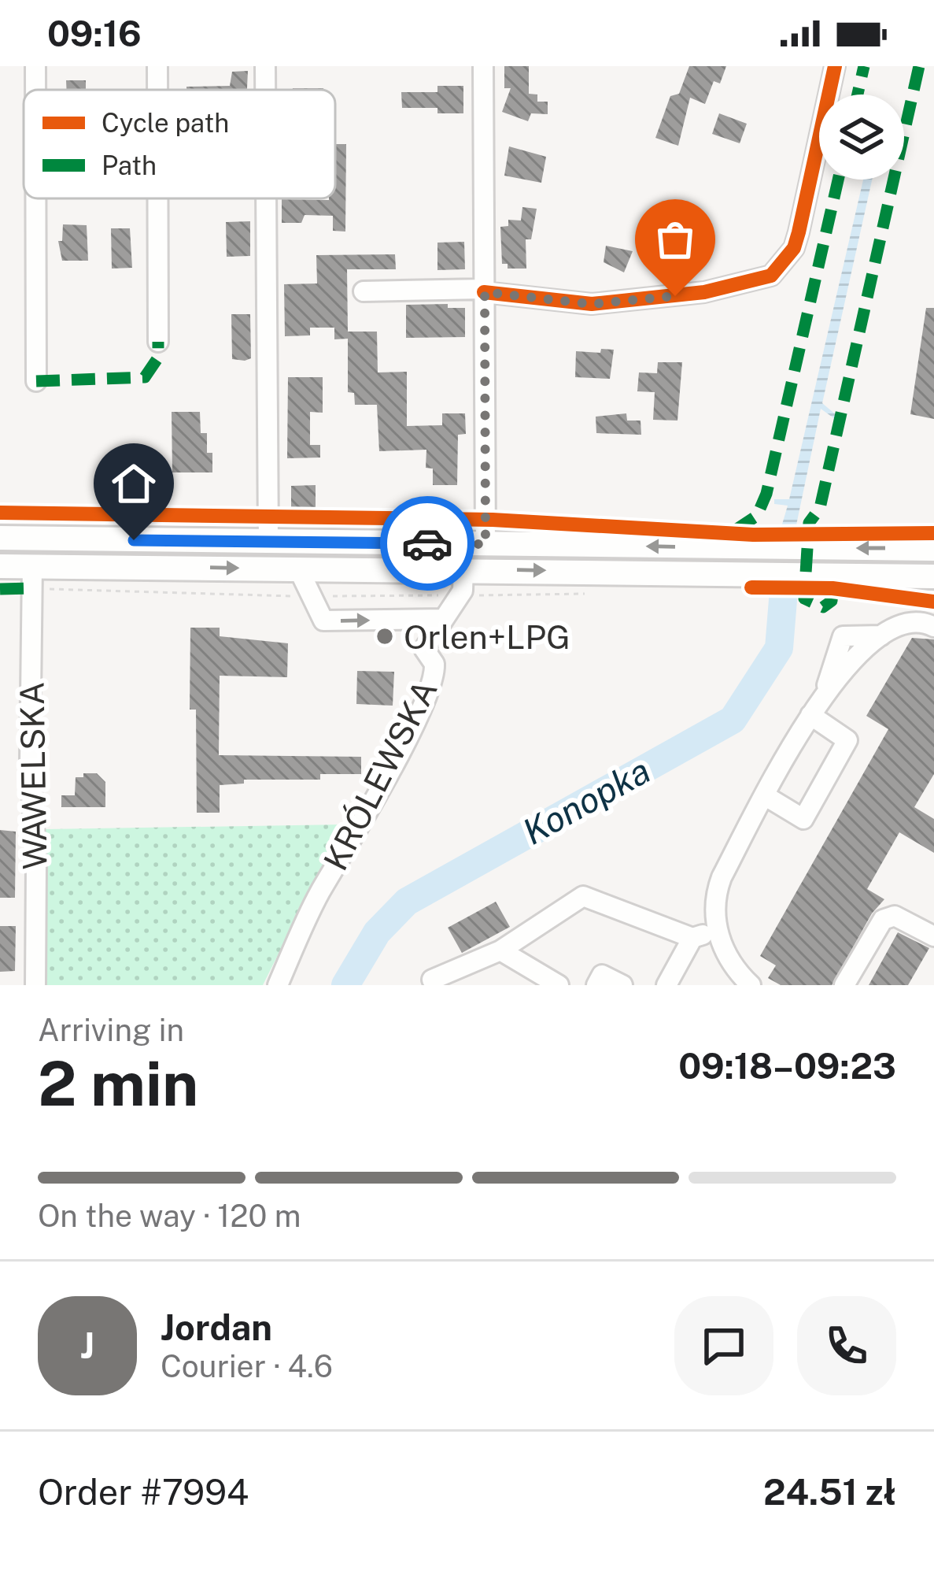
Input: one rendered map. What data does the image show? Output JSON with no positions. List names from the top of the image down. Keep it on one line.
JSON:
{"streets":{"street":["KRÓLEWSKA","WAWELSKA"]},"water":["Konopka"],"places":["Orlen+LPG"],"legend":["Cycle path","Path"],"page":{"status":"09:16","heading":["2 min","Arriving in","09:18–09:23"],"panel":["Jordan","Courier · 4.6","Order #7994","24.51 zł"],"bar":"On the way · 120 m","round":"J"}}
